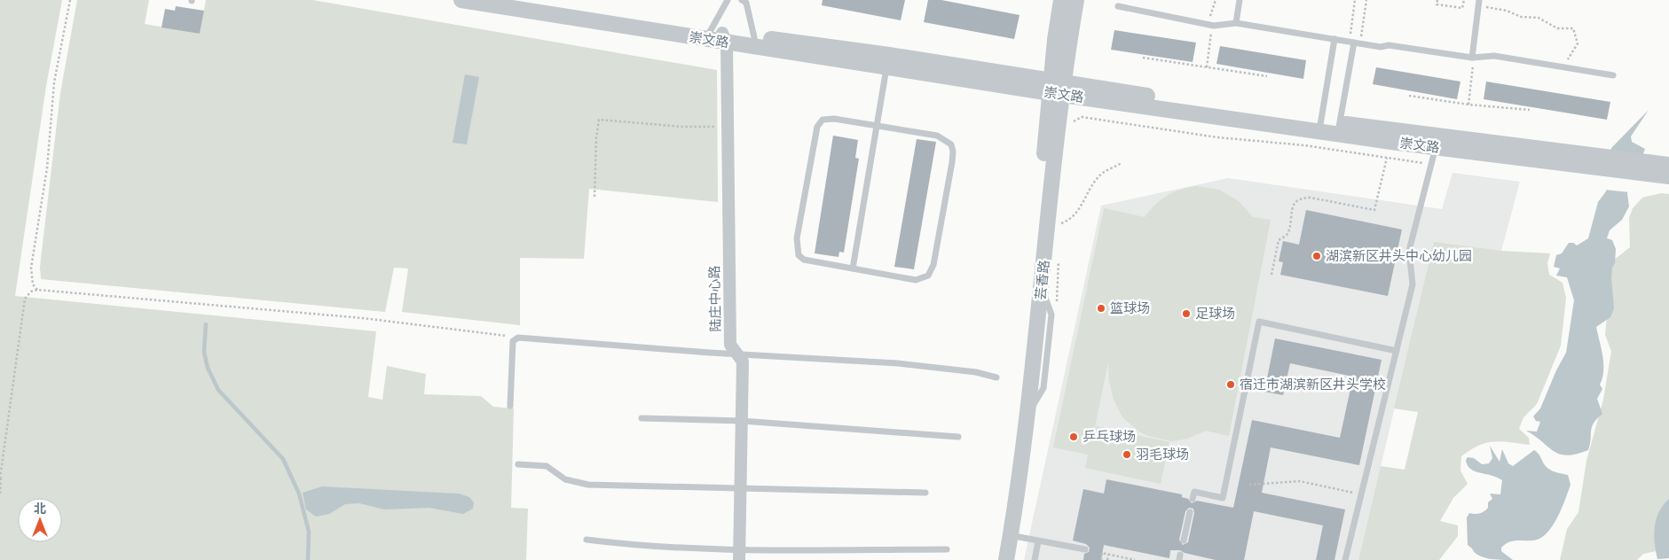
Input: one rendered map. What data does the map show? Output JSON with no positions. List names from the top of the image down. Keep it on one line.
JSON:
{"streets":{"street":["崇文路","芸香路","陆庄中心路"]},"crossings":[["崇文路","芸香路"],["崇文路","陆庄中心路"]],"places":["湖滨新区井头中心幼儿园","篮球场","足球场","宿迁市湖滨新区井头学校","乒乓球场","羽毛球场"],"north":"top"}
